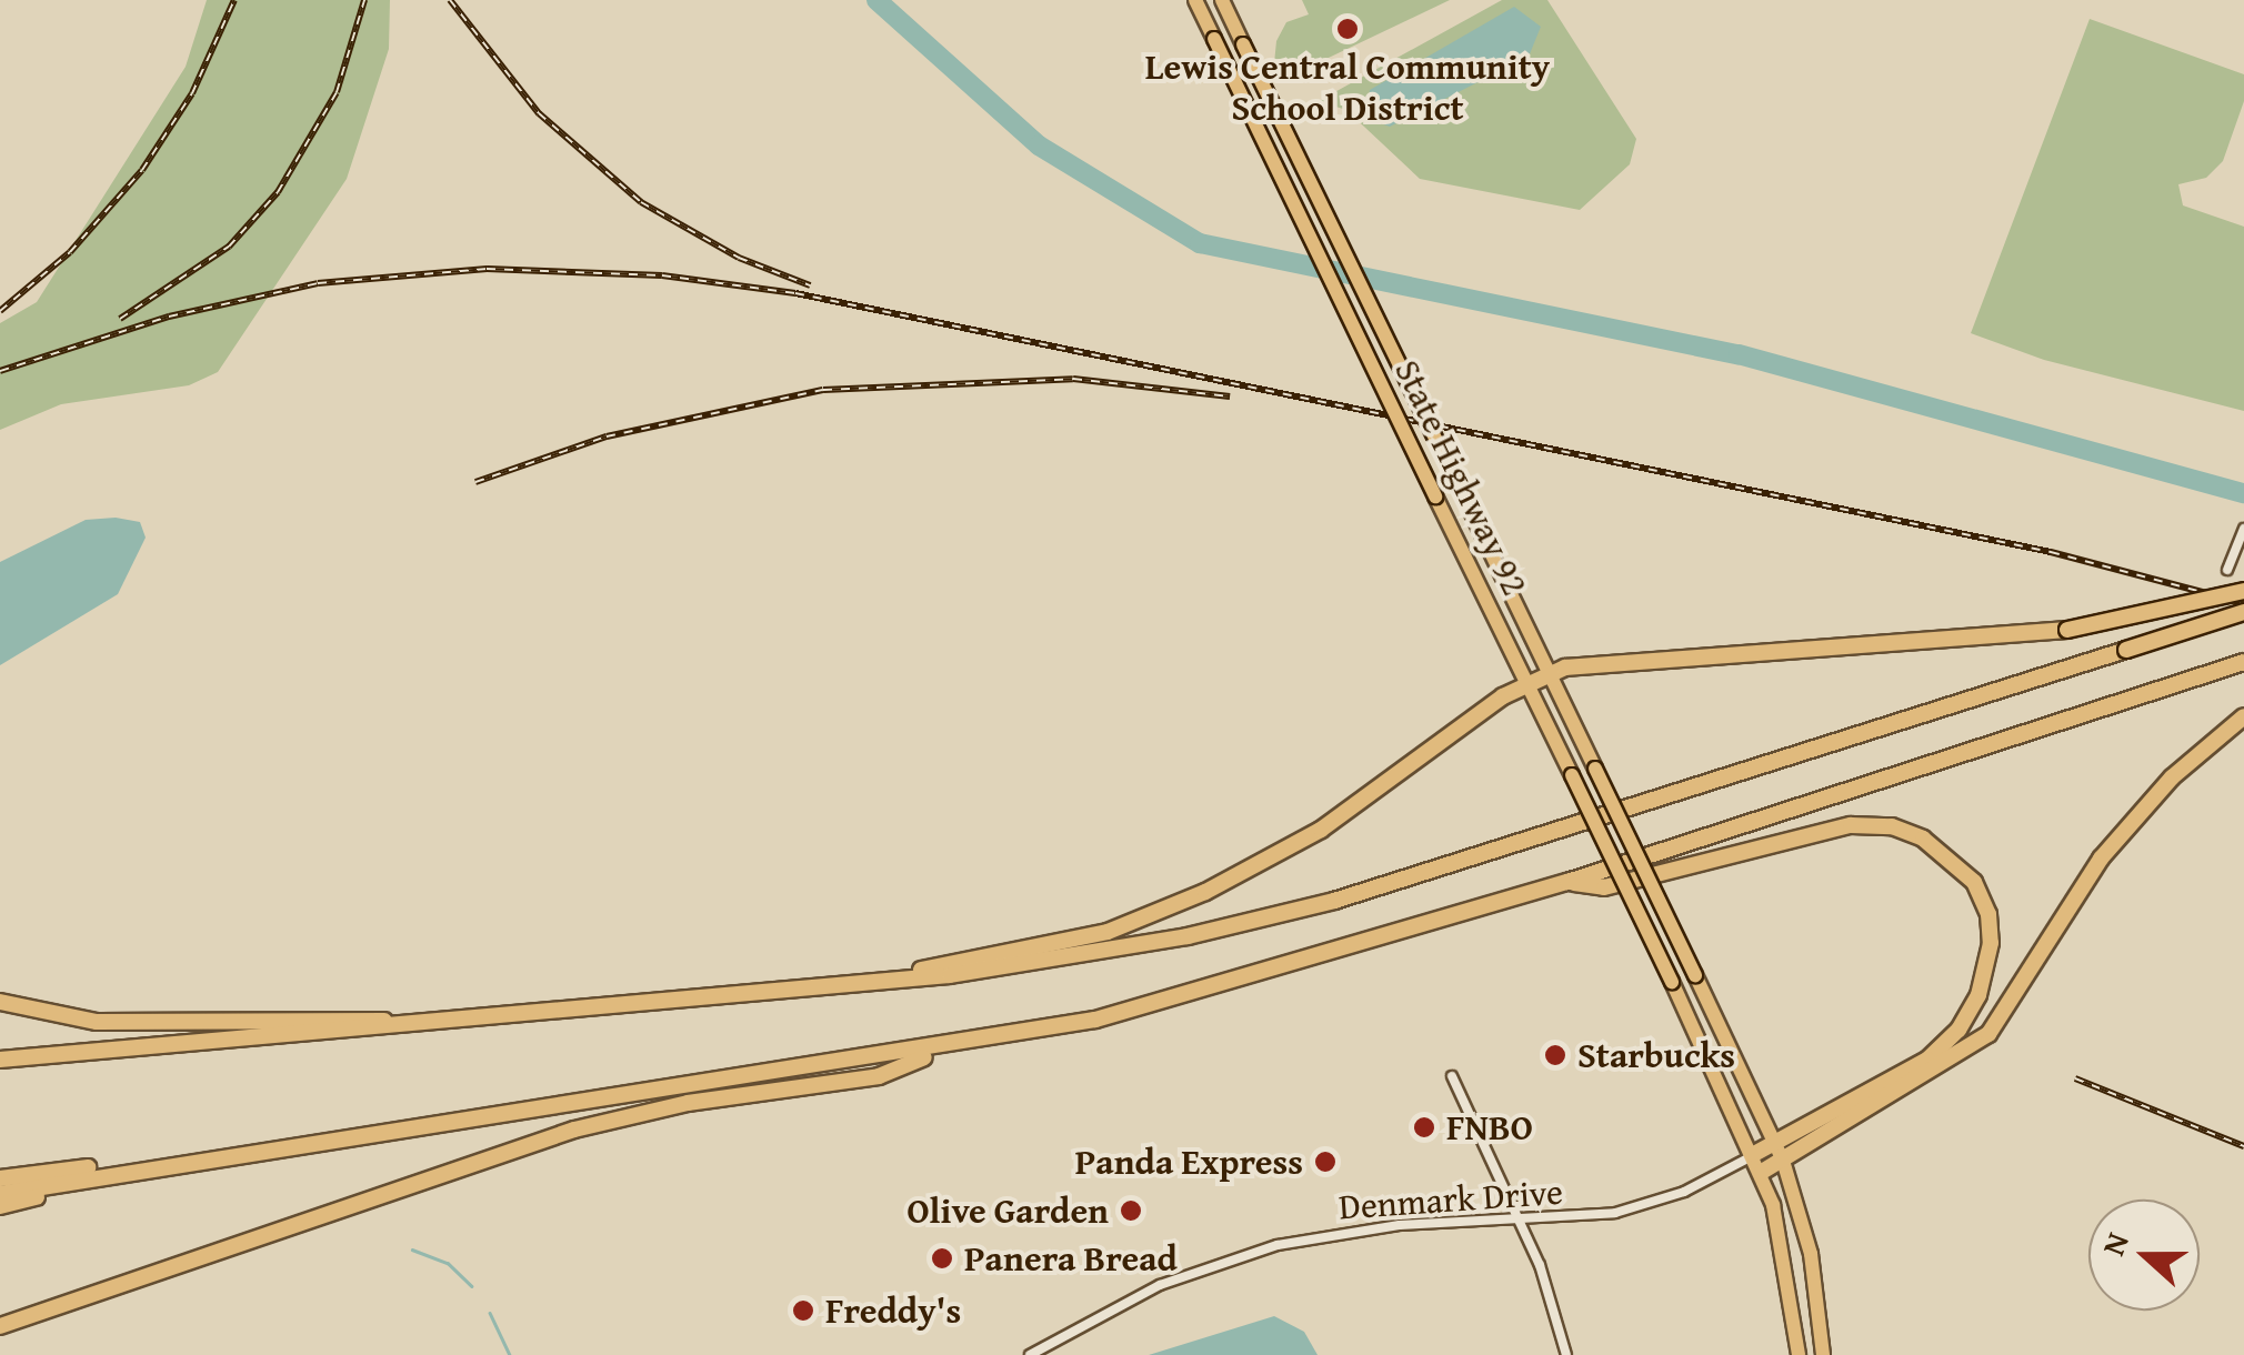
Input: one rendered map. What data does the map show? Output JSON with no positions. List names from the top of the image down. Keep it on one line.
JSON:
{"streets":{"main road":["State Highway 92"],"street":["Denmark Drive"]},"crossings":[["State Highway 92","Denmark Drive"]],"places":["Lewis Central Community School District","Starbucks","FNBO","Panda Express","Olive Garden","Panera Bread","Freddy's"],"north":"left"}
